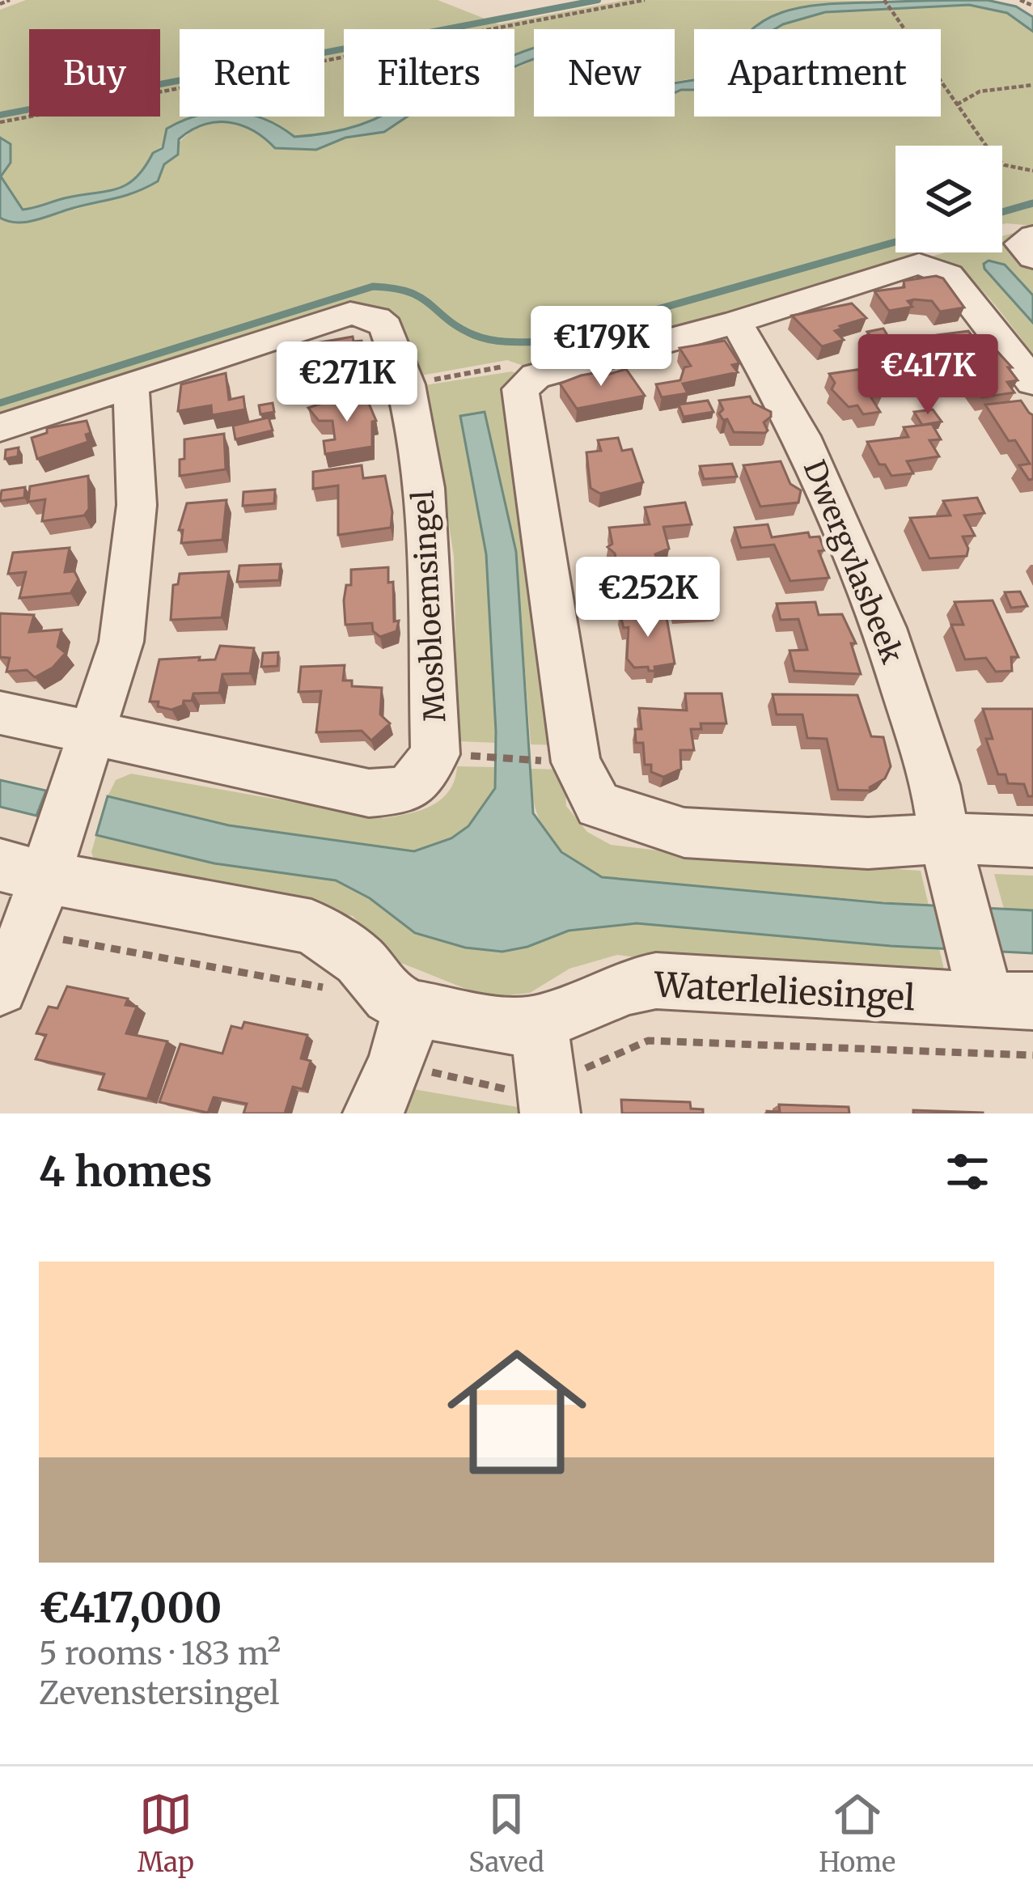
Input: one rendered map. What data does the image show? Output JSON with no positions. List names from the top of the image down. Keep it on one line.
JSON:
{"streets":{"street":["Dwergvlasbeek","Mosbloemsingel","Waterleliesingel"]},"crossings":[["Dwergvlasbeek","Waterleliesingel"]],"page":{"chip":["Buy","Rent","Filters","New","Apartment"],"price":["€179K","€417K","€271K","€252K"],"heading":"4 homes","list":[{"name":"€417,000","note":"5 rooms · 183 m² · Zevenstersingel"}],"tabs":["Map","Saved","Home"]}}
